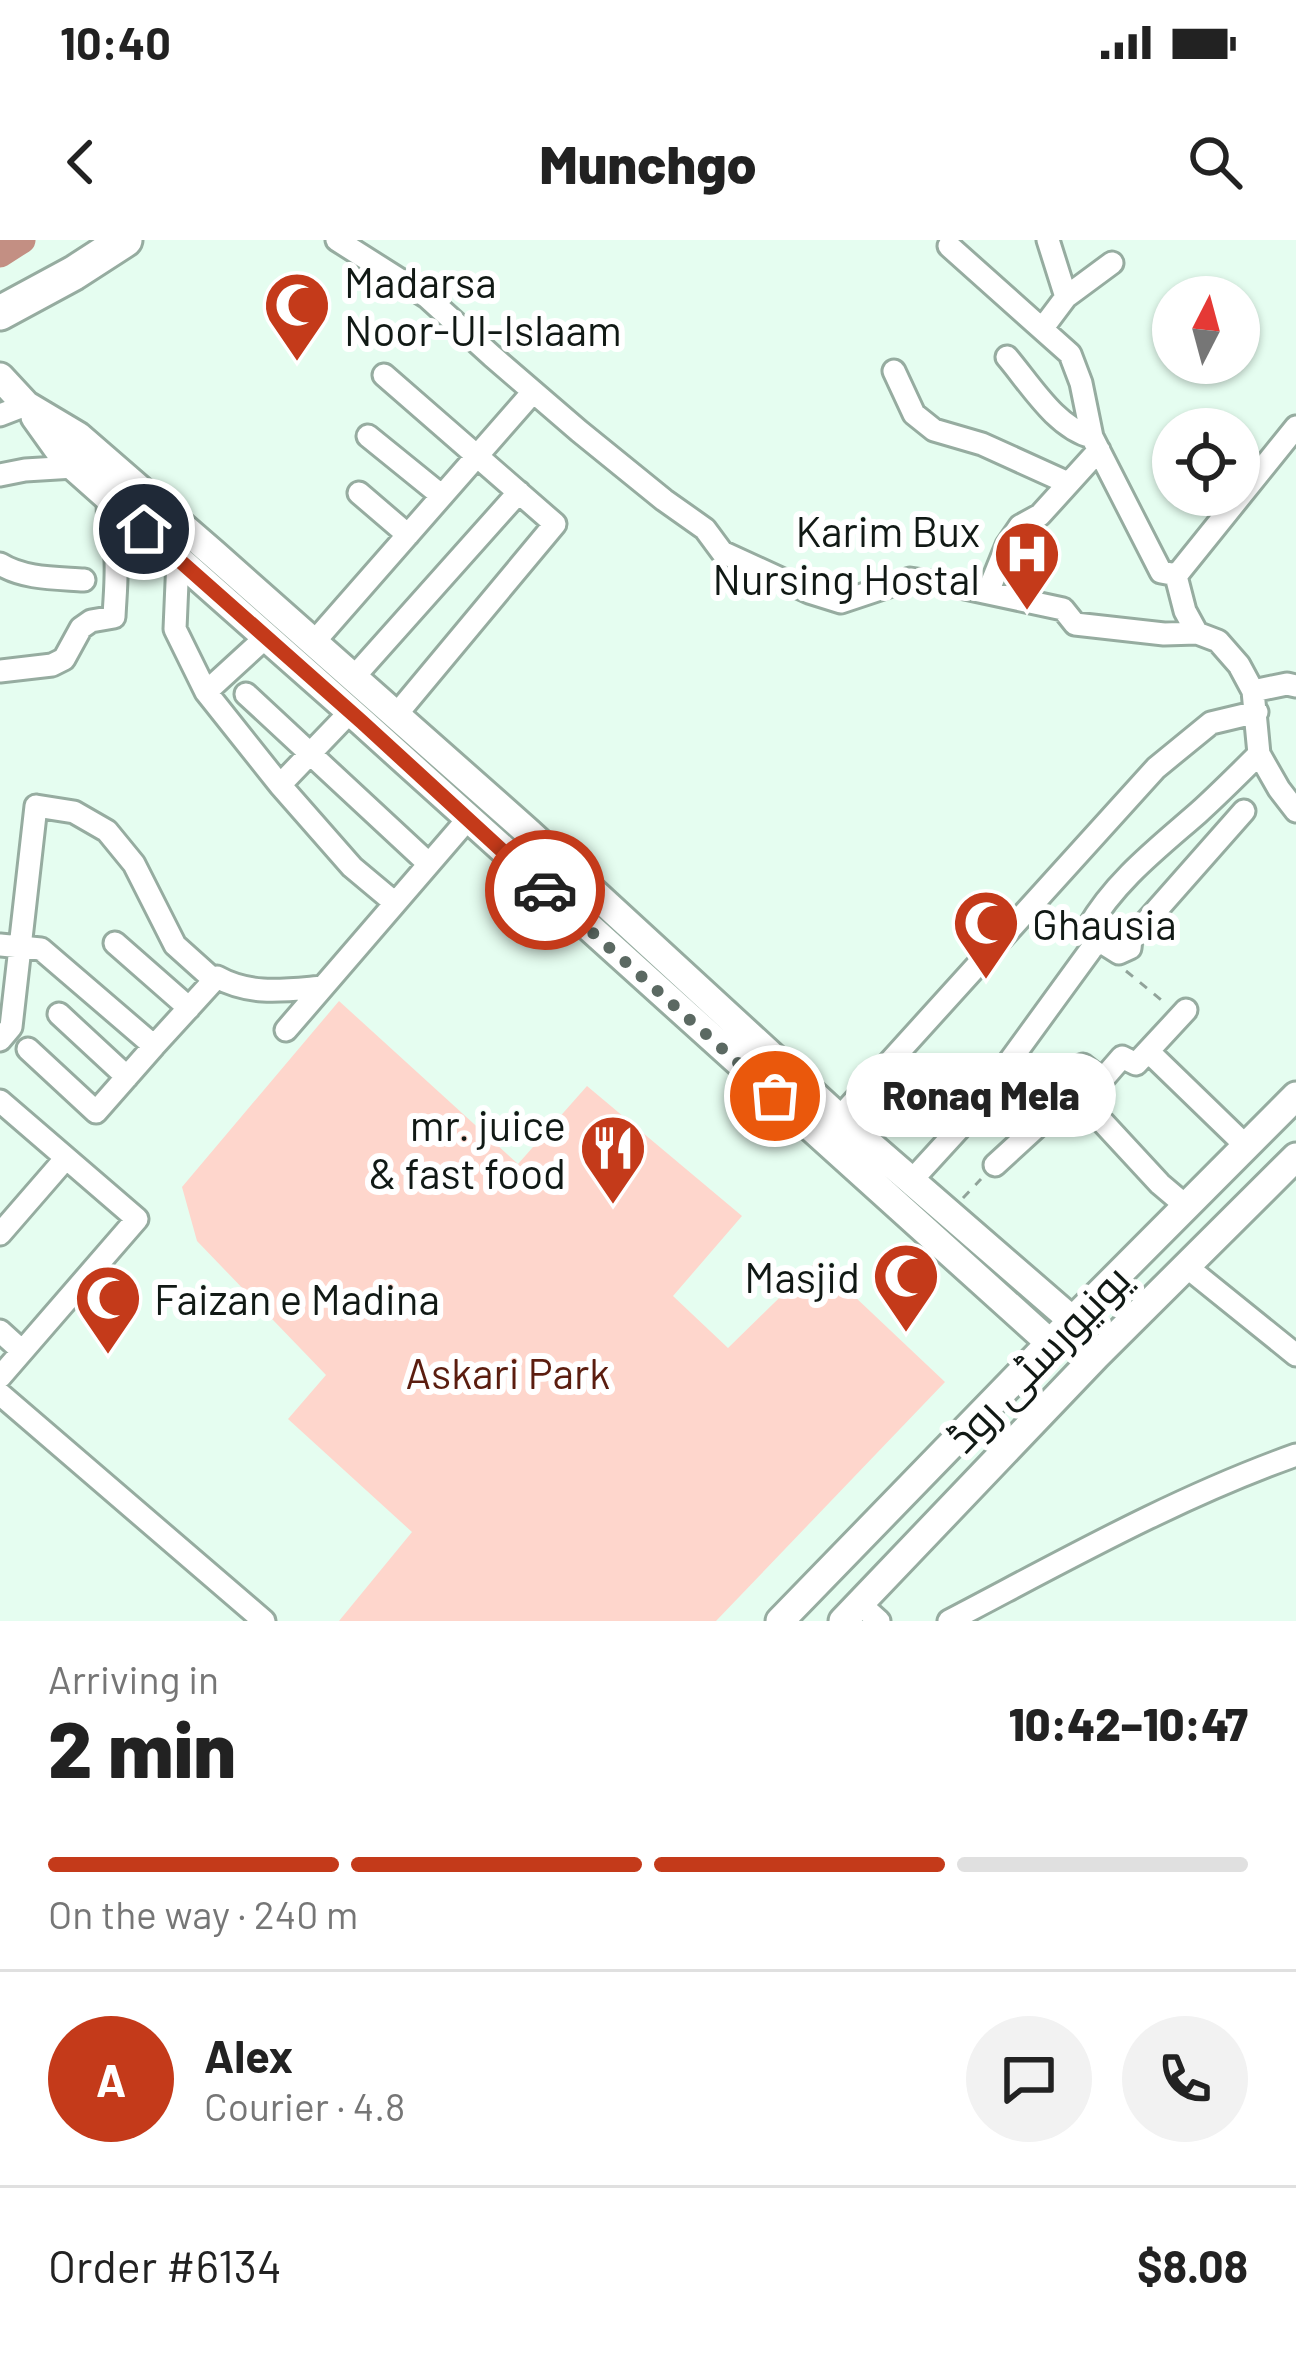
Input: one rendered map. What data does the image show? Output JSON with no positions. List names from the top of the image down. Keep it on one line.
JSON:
{"streets":{"main road":["یونیورسٹی روڈ"]},"parks":["Askari Park"],"places":{"mosque":["Madarsa Noor-Ul-Islaam","Ghausia","Masjid","Faizan e Madina"],"hospital":["Karim Bux Nursing Hostal"],"other":["Ronaq Mela"],"restaurant":["mr. juice & fast food"]},"north":"top","page":{"status":"10:40","header":"Munchgo","bubble":"Ronaq Mela","heading":["2 min","Arriving in","10:42–10:47"],"panel":["Alex","Courier · 4.8","Order #6134","$8.08"],"bar":"On the way · 240 m","round":"A"}}
